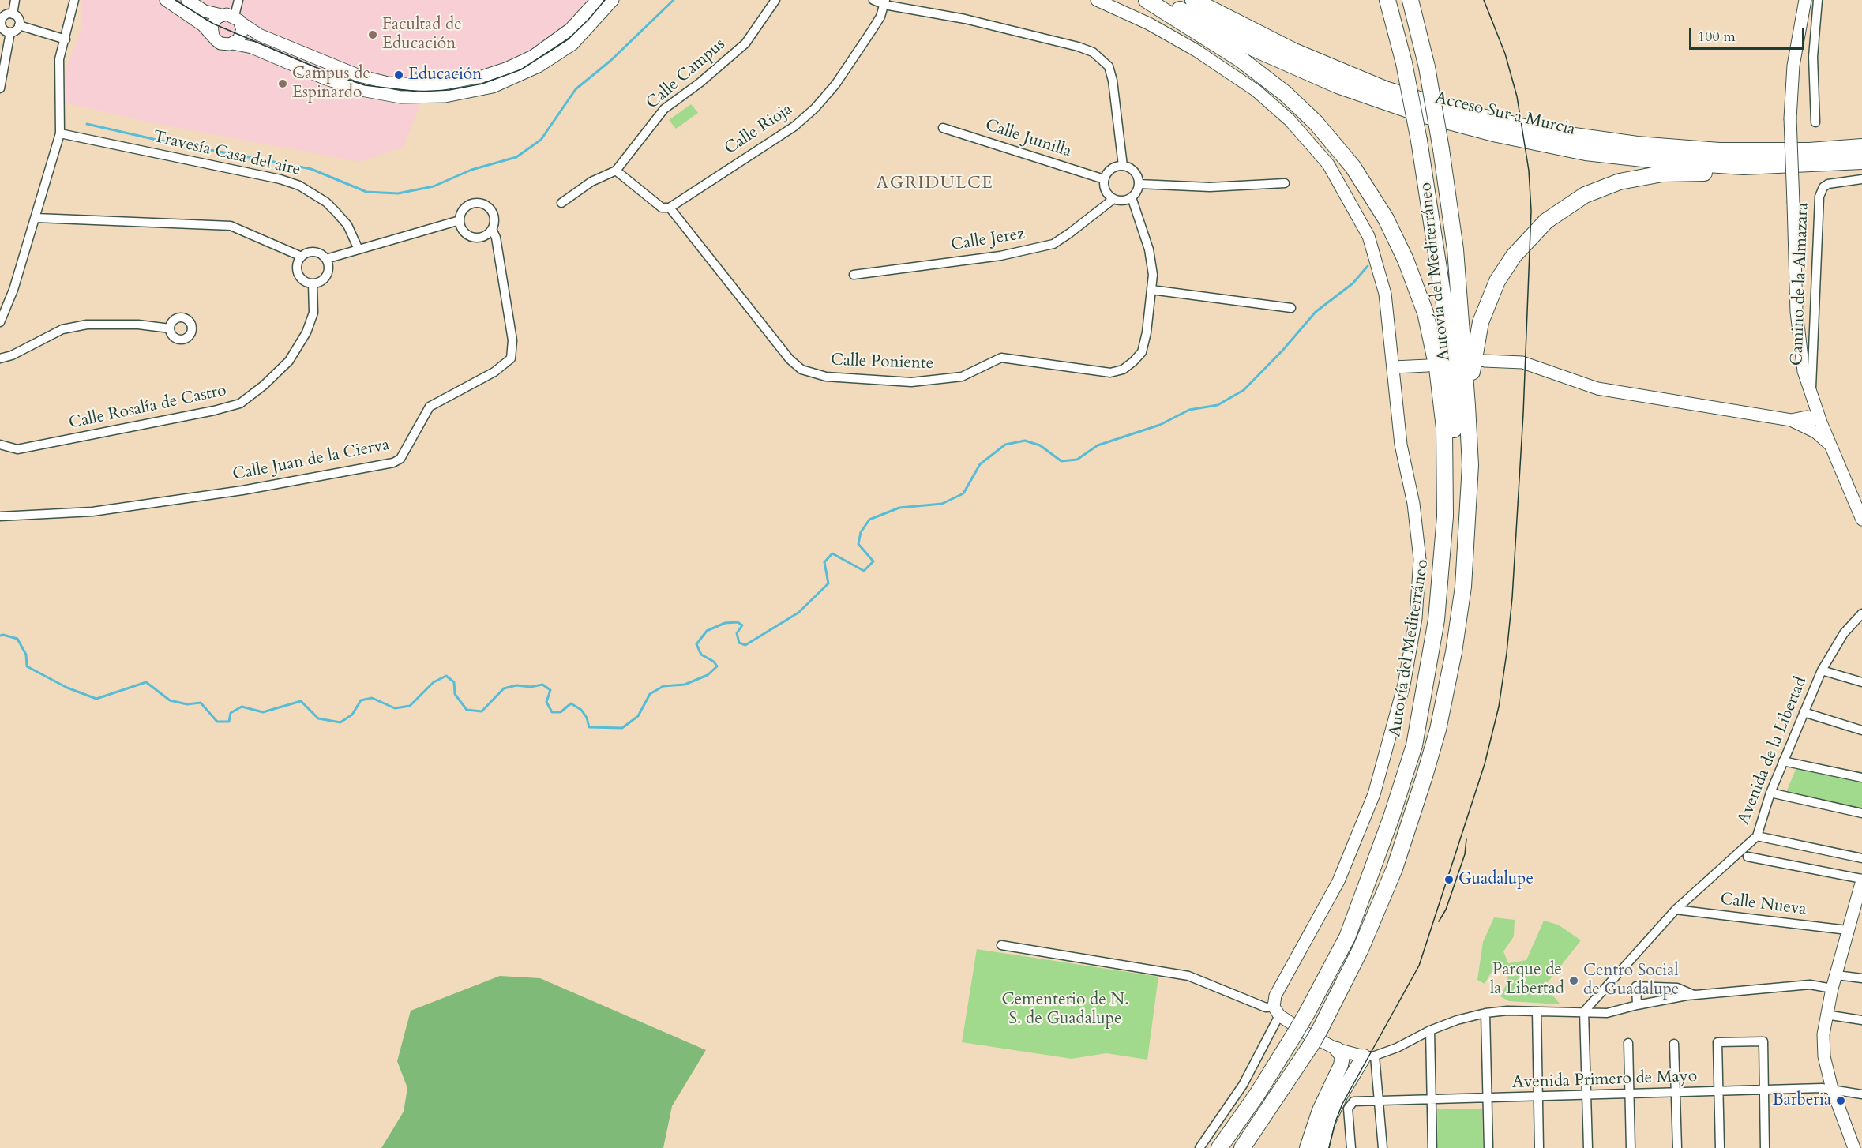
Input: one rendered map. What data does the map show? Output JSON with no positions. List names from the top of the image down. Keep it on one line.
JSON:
{"streets":{"highway":["Acceso Sur a Murcia","Autovía del Mediterráneo"],"street":["Calle Campus","Calle Rioja","Calle Jumilla","Travesía Casa del aire","Calle Jerez","Camino de la Almazara","Calle Poniente","Calle Rosalía de Castro","Calle Juan de la Cierva","Avenida de la Libertad","Calle Nueva","Avenida Primero de Mayo"]},"crossings":[["Calle Rioja","Calle Poniente"],["Calle Jumilla","Calle Jerez"],["Calle Jumilla","Calle Poniente"],["Calle Jerez","Calle Poniente"],["Avenida de la Libertad","Calle Nueva"]],"districts":["AGRIDULCE"],"parks":["Parque de la Libertad","Cementerio de N. S. de Guadalupe"],"places":["Facultad de Educación","Educación","Campus de Espinardo","Guadalupe","Centro Social de Guadalupe","Barberia"],"scale_bar":"100 m"}
